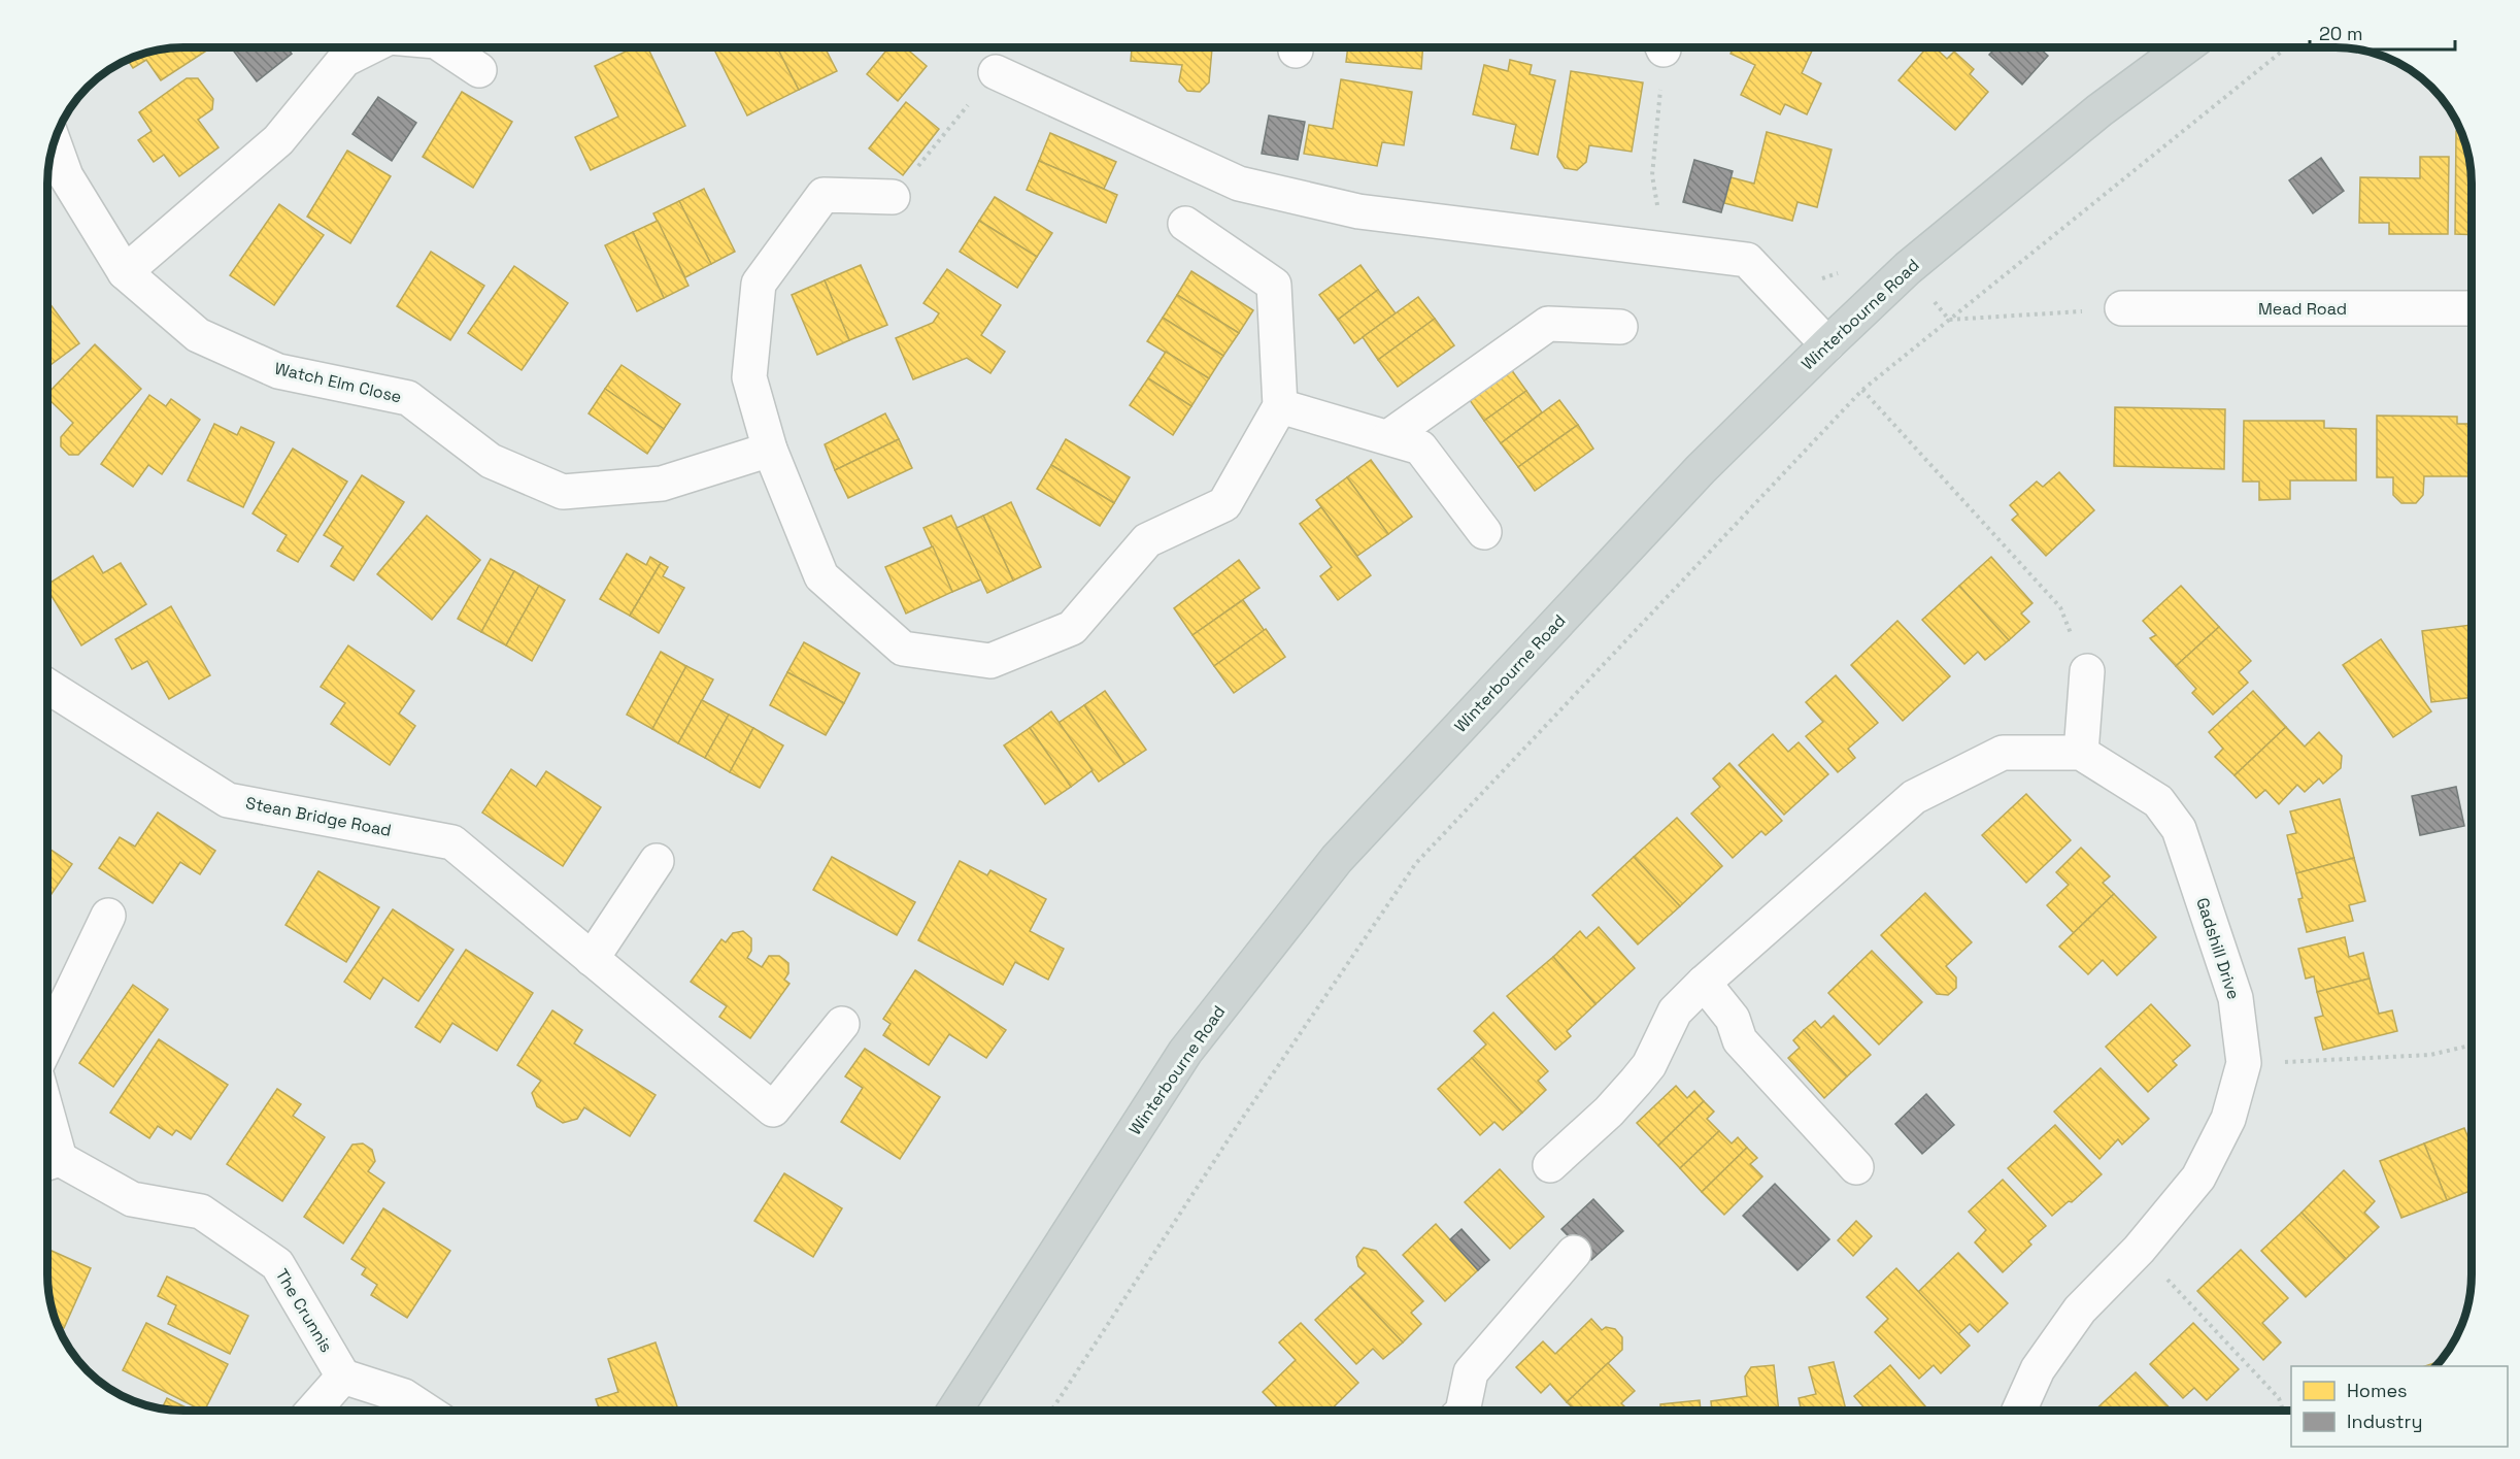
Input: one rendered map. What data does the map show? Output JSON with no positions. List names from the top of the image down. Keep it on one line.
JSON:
{"streets":{"main road":["Winterbourne Road"],"street":["Mead Road","Watch Elm Close","Stean Bridge Road","Gadshill Drive","The Crunnis"]},"legend":["Homes","Industry"],"scale_bar":"20 m"}
